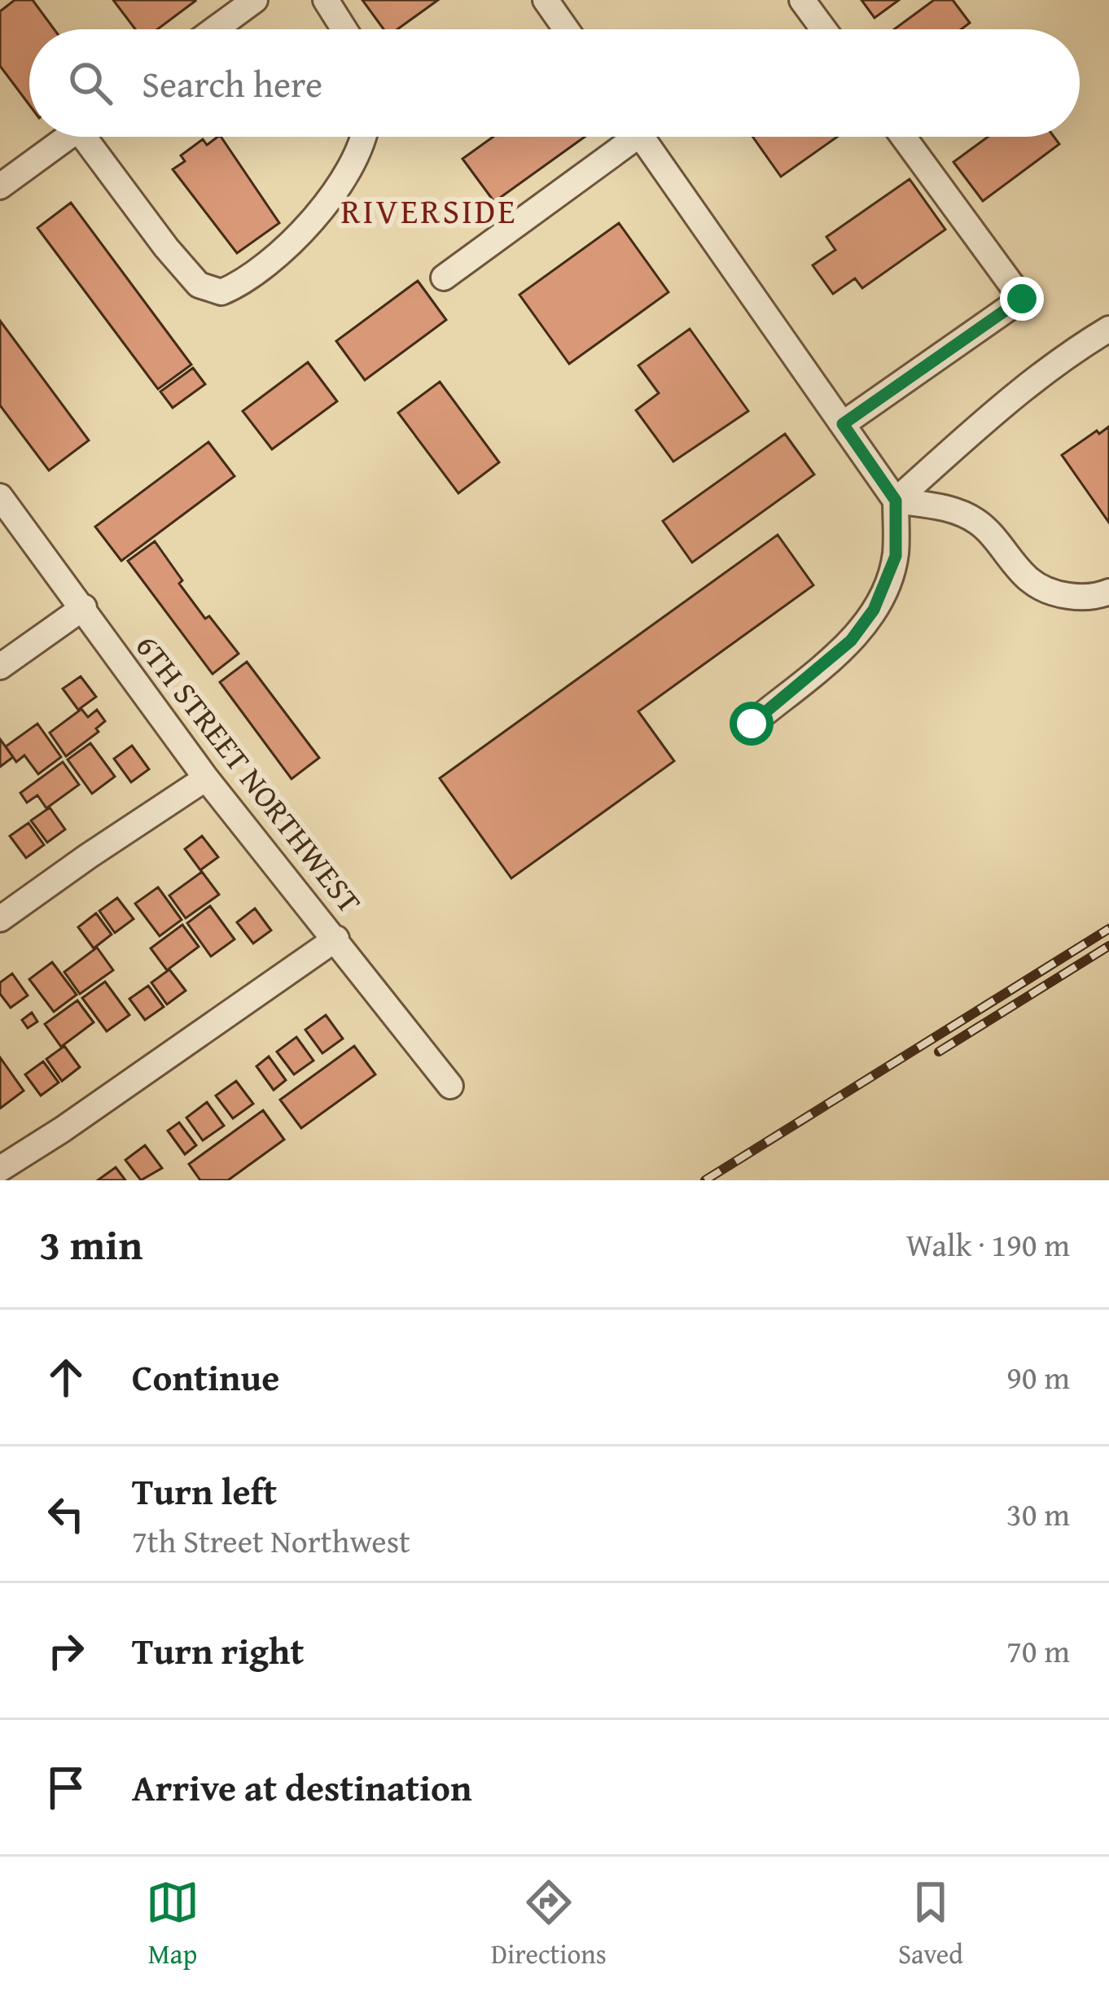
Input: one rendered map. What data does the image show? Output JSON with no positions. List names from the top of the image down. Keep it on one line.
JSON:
{"streets":{"street":["6TH STREET NORTHWEST"]},"districts":["RIVERSIDE"],"page":{"search":"Search here","heading":["3 min","Walk · 190 m"],"list":[["Continue","90 m"],["Turn left","7th Street Northwest","30 m"],["Turn right","70 m"],"Arrive at destination"],"nav":["Map","Directions","Saved"]}}
